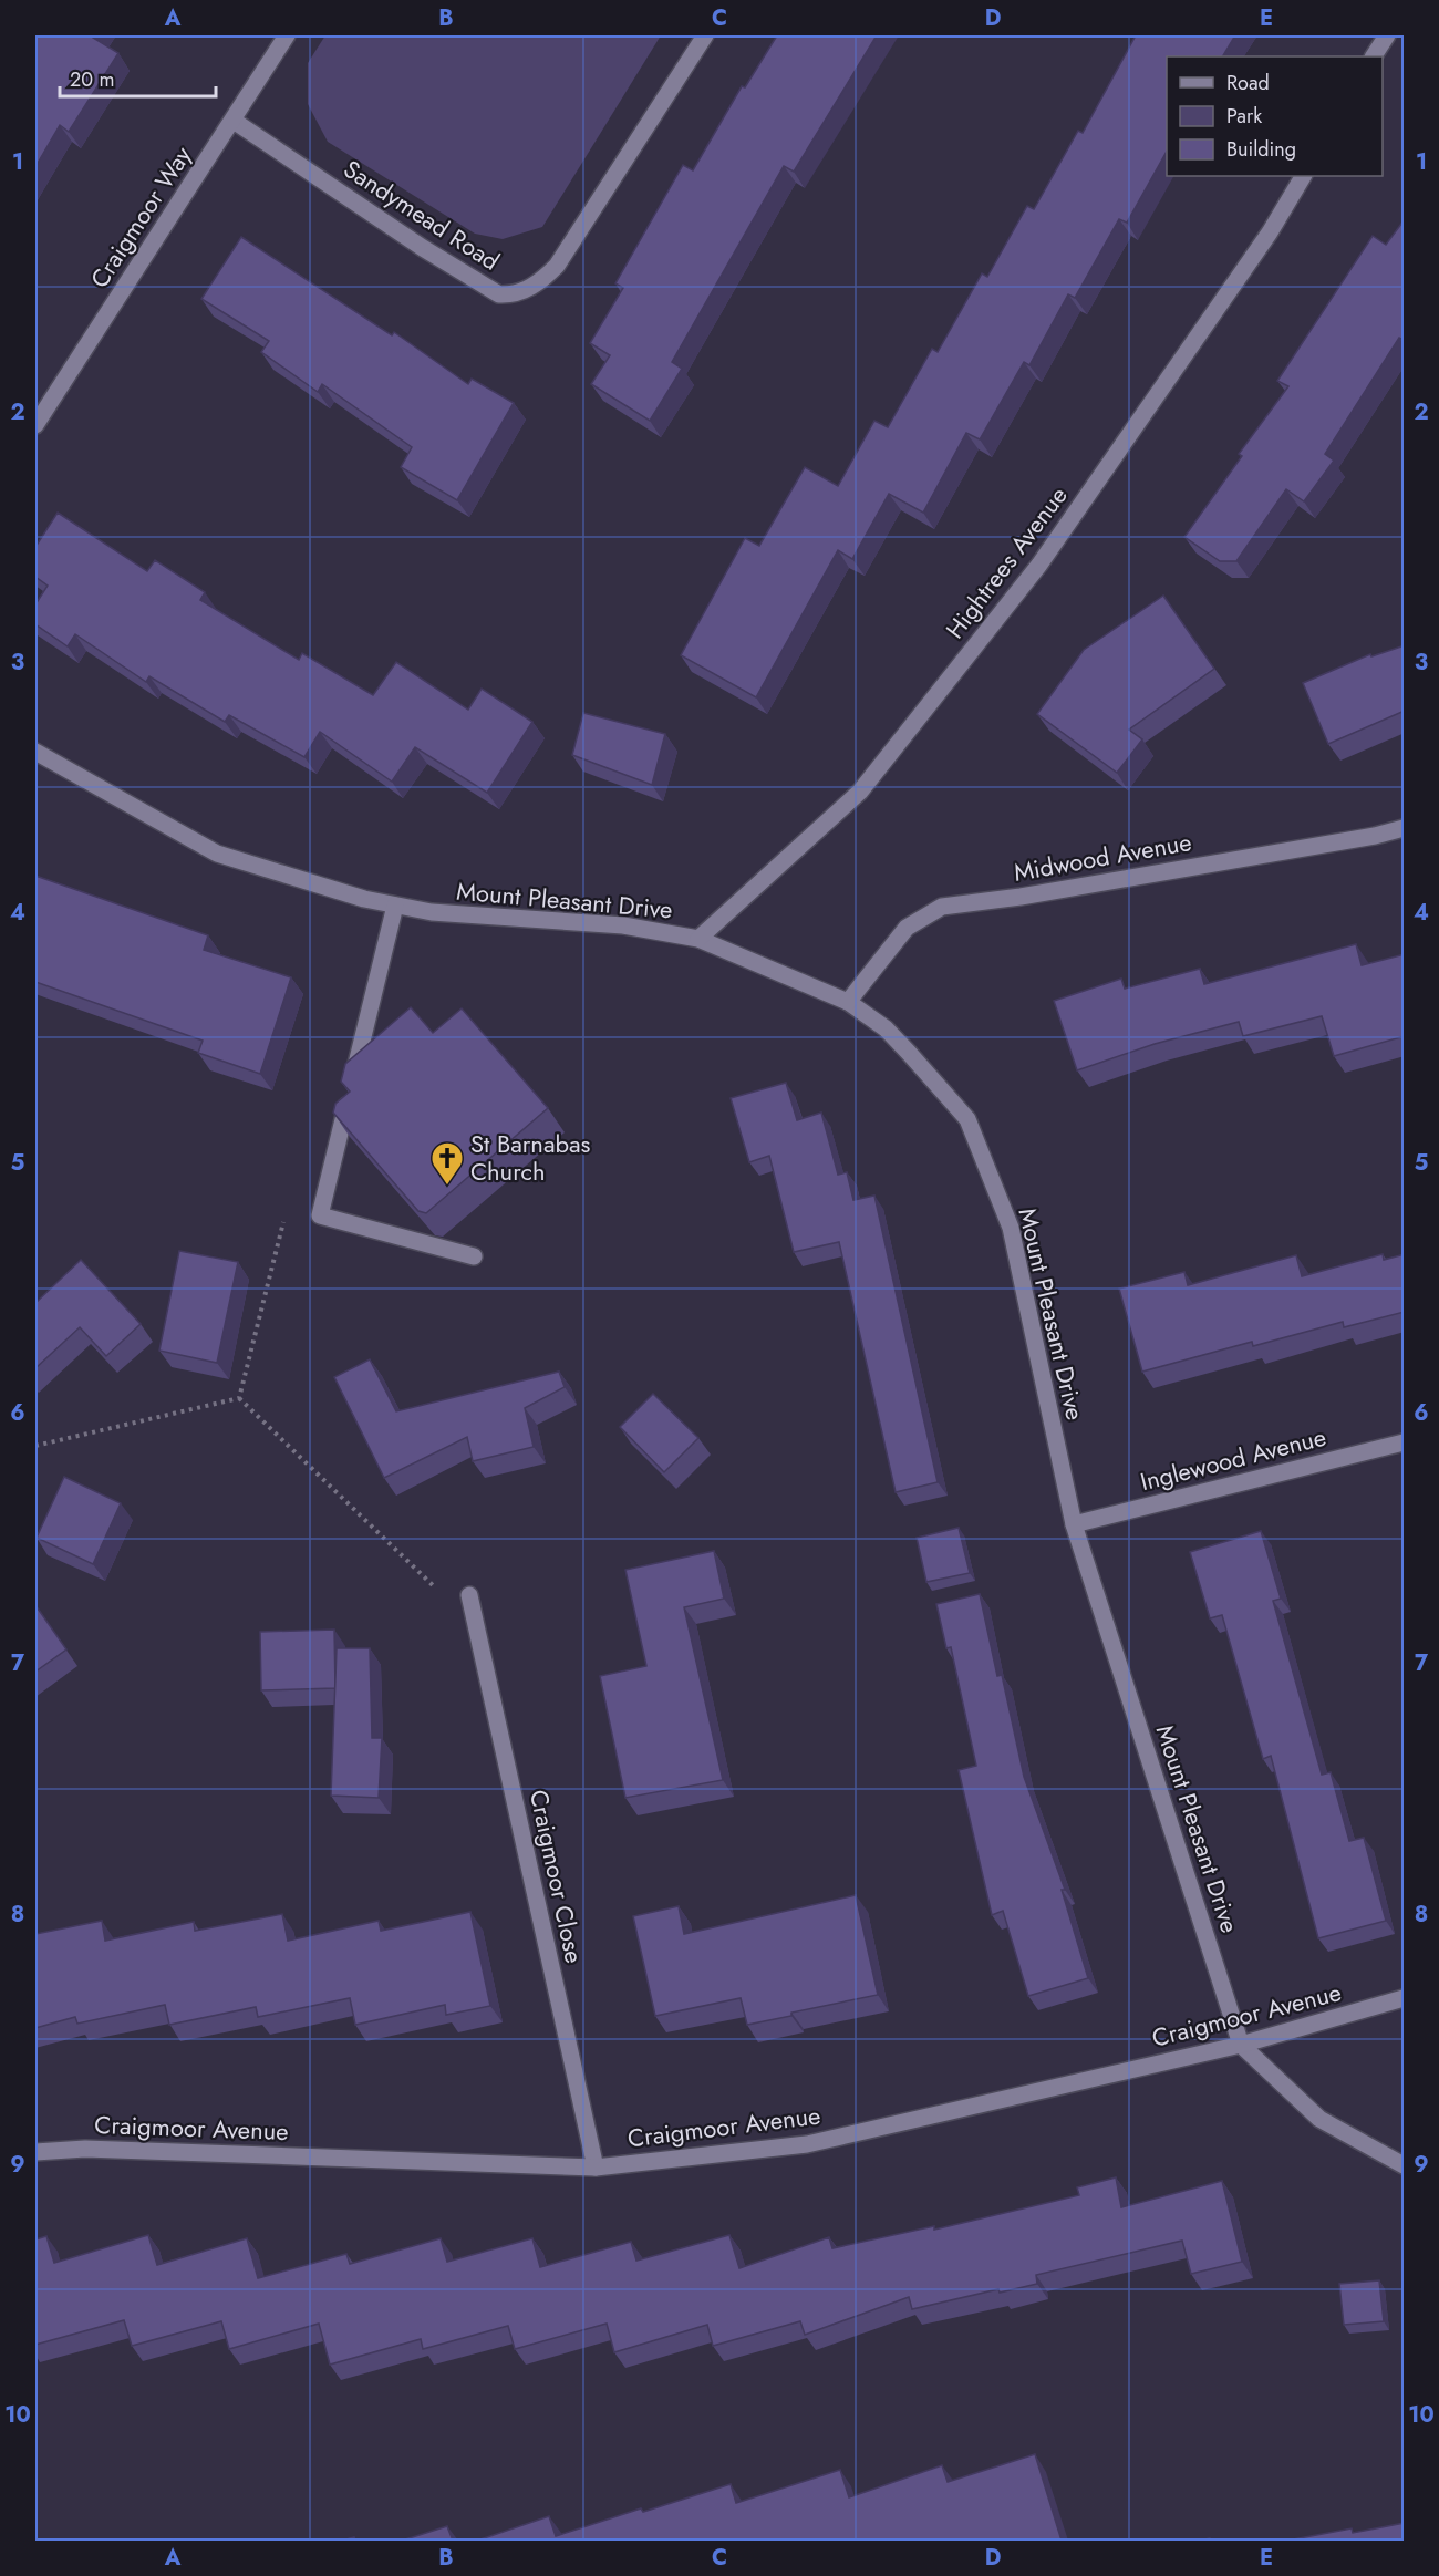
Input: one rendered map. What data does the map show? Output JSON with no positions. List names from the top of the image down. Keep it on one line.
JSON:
{"streets":{"street":["Sandymead Road","Craigmoor Way","Hightrees Avenue","Midwood Avenue","Mount Pleasant Drive","Inglewood Avenue","Craigmoor Close","Craigmoor Avenue"]},"crossings":[["Sandymead Road","Craigmoor Way"],["Hightrees Avenue","Mount Pleasant Drive"],["Midwood Avenue","Mount Pleasant Drive"],["Mount Pleasant Drive","Inglewood Avenue"],["Mount Pleasant Drive","Craigmoor Avenue"],["Craigmoor Close","Craigmoor Avenue"]],"places":{"church":["St Barnabas Church"]},"legend":["Road","Park","Building"],"scale_bar":"20 m","grid":{"columns":["A","B","C","D","E"],"rows":["1","2","3","4","5","6","7","8","9","10"]}}
